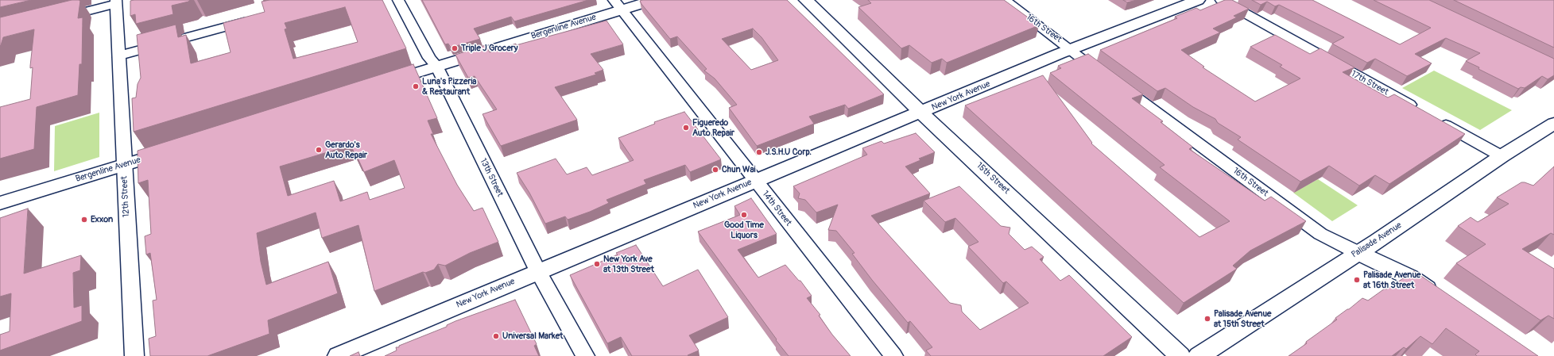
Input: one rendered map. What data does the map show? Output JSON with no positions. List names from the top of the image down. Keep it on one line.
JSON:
{"streets":{"street":["Bergenline Avenue","16th Street","17th Street","New York Avenue","13th Street","15th Street","12th Street","14th Street","Palisade Avenue"]},"crossings":[["Bergenline Avenue","13th Street"],["Bergenline Avenue","12th Street"],["Bergenline Avenue","14th Street"],["16th Street","New York Avenue"],["16th Street","Palisade Avenue"],["17th Street","Palisade Avenue"],["New York Avenue","13th Street"],["New York Avenue","15th Street"],["New York Avenue","14th Street"]],"places":["Triple J Grocery","Luna's Pizzeria & Restaurant","Figueredo Auto Repair","Gerardo's Auto Repair","J.S.H.U Corp.","Chun Wai","Good Time Liquors","Exxon","New York Ave at 13th Street","Palisade Avenue at 16th Street","Palisade Avenue at 15th Street","Universal Market"]}
